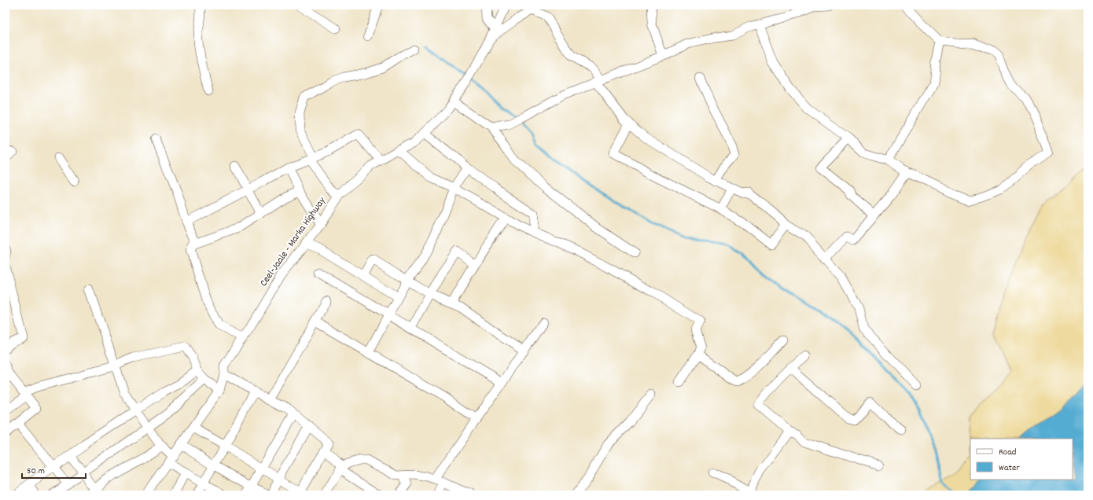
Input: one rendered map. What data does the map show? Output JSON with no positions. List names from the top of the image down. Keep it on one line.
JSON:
{"streets":{"street":["Ceel-Jaale - Marka Highway"]},"legend":["Road","Water"],"scale_bar":"50 m"}
